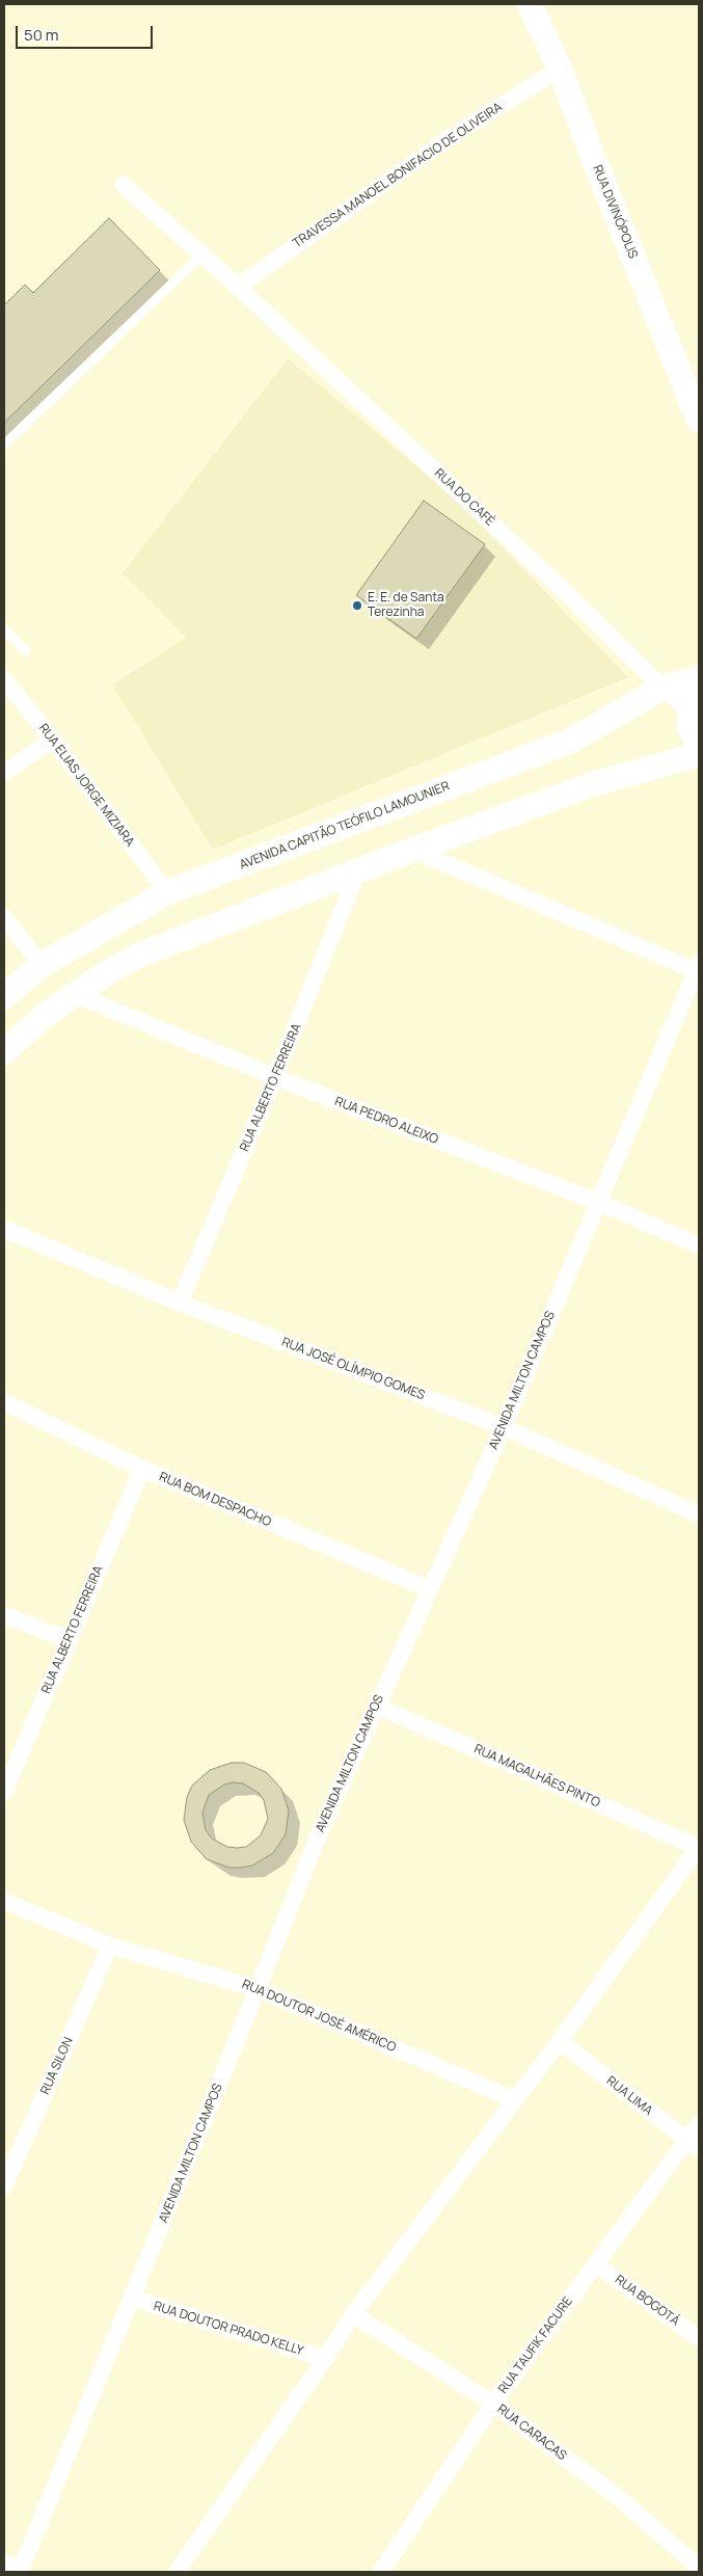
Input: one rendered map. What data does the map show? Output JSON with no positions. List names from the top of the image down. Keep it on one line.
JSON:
{"streets":{"main road":["RUA DIVINÓPOLIS","AVENIDA CAPITÃO TEÓFILO LAMOUNIER"],"street":["TRAVESSA MANOEL BONIFACIO DE OLIVEIRA","RUA DO CAFÉ","RUA ELIAS JORGE MIZIARA","RUA ALBERTO FERREIRA","RUA PEDRO ALEIXO","RUA JOSÉ OLÍMPIO GOMES","AVENIDA MILTON CAMPOS","RUA BOM DESPACHO","RUA MAGALHÃES PINTO","RUA DOUTOR JOSÉ AMÉRICO","RUA SILON","RUA LIMA","RUA BOGOTÁ","RUA DOUTOR PRADO KELLY","RUA TAUFIK FACURE","RUA CARACAS"]},"crossings":[["TRAVESSA MANOEL BONIFACIO DE OLIVEIRA","RUA DIVINÓPOLIS"],["TRAVESSA MANOEL BONIFACIO DE OLIVEIRA","RUA DO CAFÉ"],["RUA DO CAFÉ","AVENIDA CAPITÃO TEÓFILO LAMOUNIER"],["RUA ELIAS JORGE MIZIARA","AVENIDA CAPITÃO TEÓFILO LAMOUNIER"],["RUA ALBERTO FERREIRA","RUA PEDRO ALEIXO"],["RUA ALBERTO FERREIRA","RUA JOSÉ OLÍMPIO GOMES"],["RUA ALBERTO FERREIRA","RUA BOM DESPACHO"],["RUA PEDRO ALEIXO","AVENIDA MILTON CAMPOS"],["RUA JOSÉ OLÍMPIO GOMES","AVENIDA MILTON CAMPOS"],["AVENIDA MILTON CAMPOS","RUA BOM DESPACHO"],["AVENIDA MILTON CAMPOS","RUA MAGALHÃES PINTO"],["AVENIDA MILTON CAMPOS","RUA DOUTOR JOSÉ AMÉRICO"],["AVENIDA MILTON CAMPOS","RUA DOUTOR PRADO KELLY"],["RUA DOUTOR JOSÉ AMÉRICO","RUA SILON"],["RUA LIMA","RUA TAUFIK FACURE"],["RUA BOGOTÁ","RUA TAUFIK FACURE"],["RUA TAUFIK FACURE","RUA CARACAS"]],"places":["E. E. de Santa Terezinha"],"scale_bar":"50 m"}
